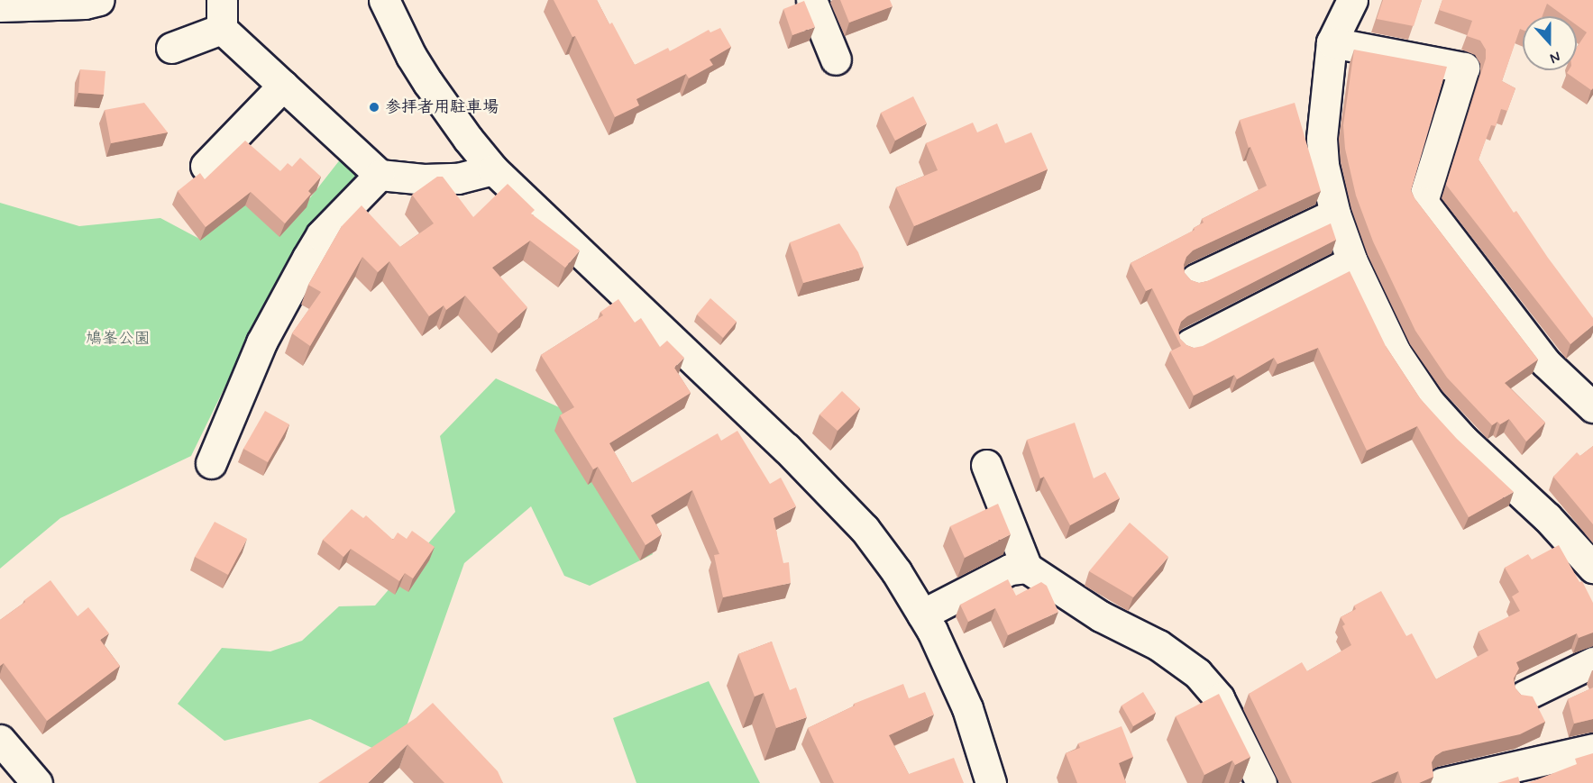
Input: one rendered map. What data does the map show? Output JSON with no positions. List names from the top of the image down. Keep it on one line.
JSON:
{"parks":["鳩峯公園"],"places":["参拝者用駐車場"],"north":"bottom"}
